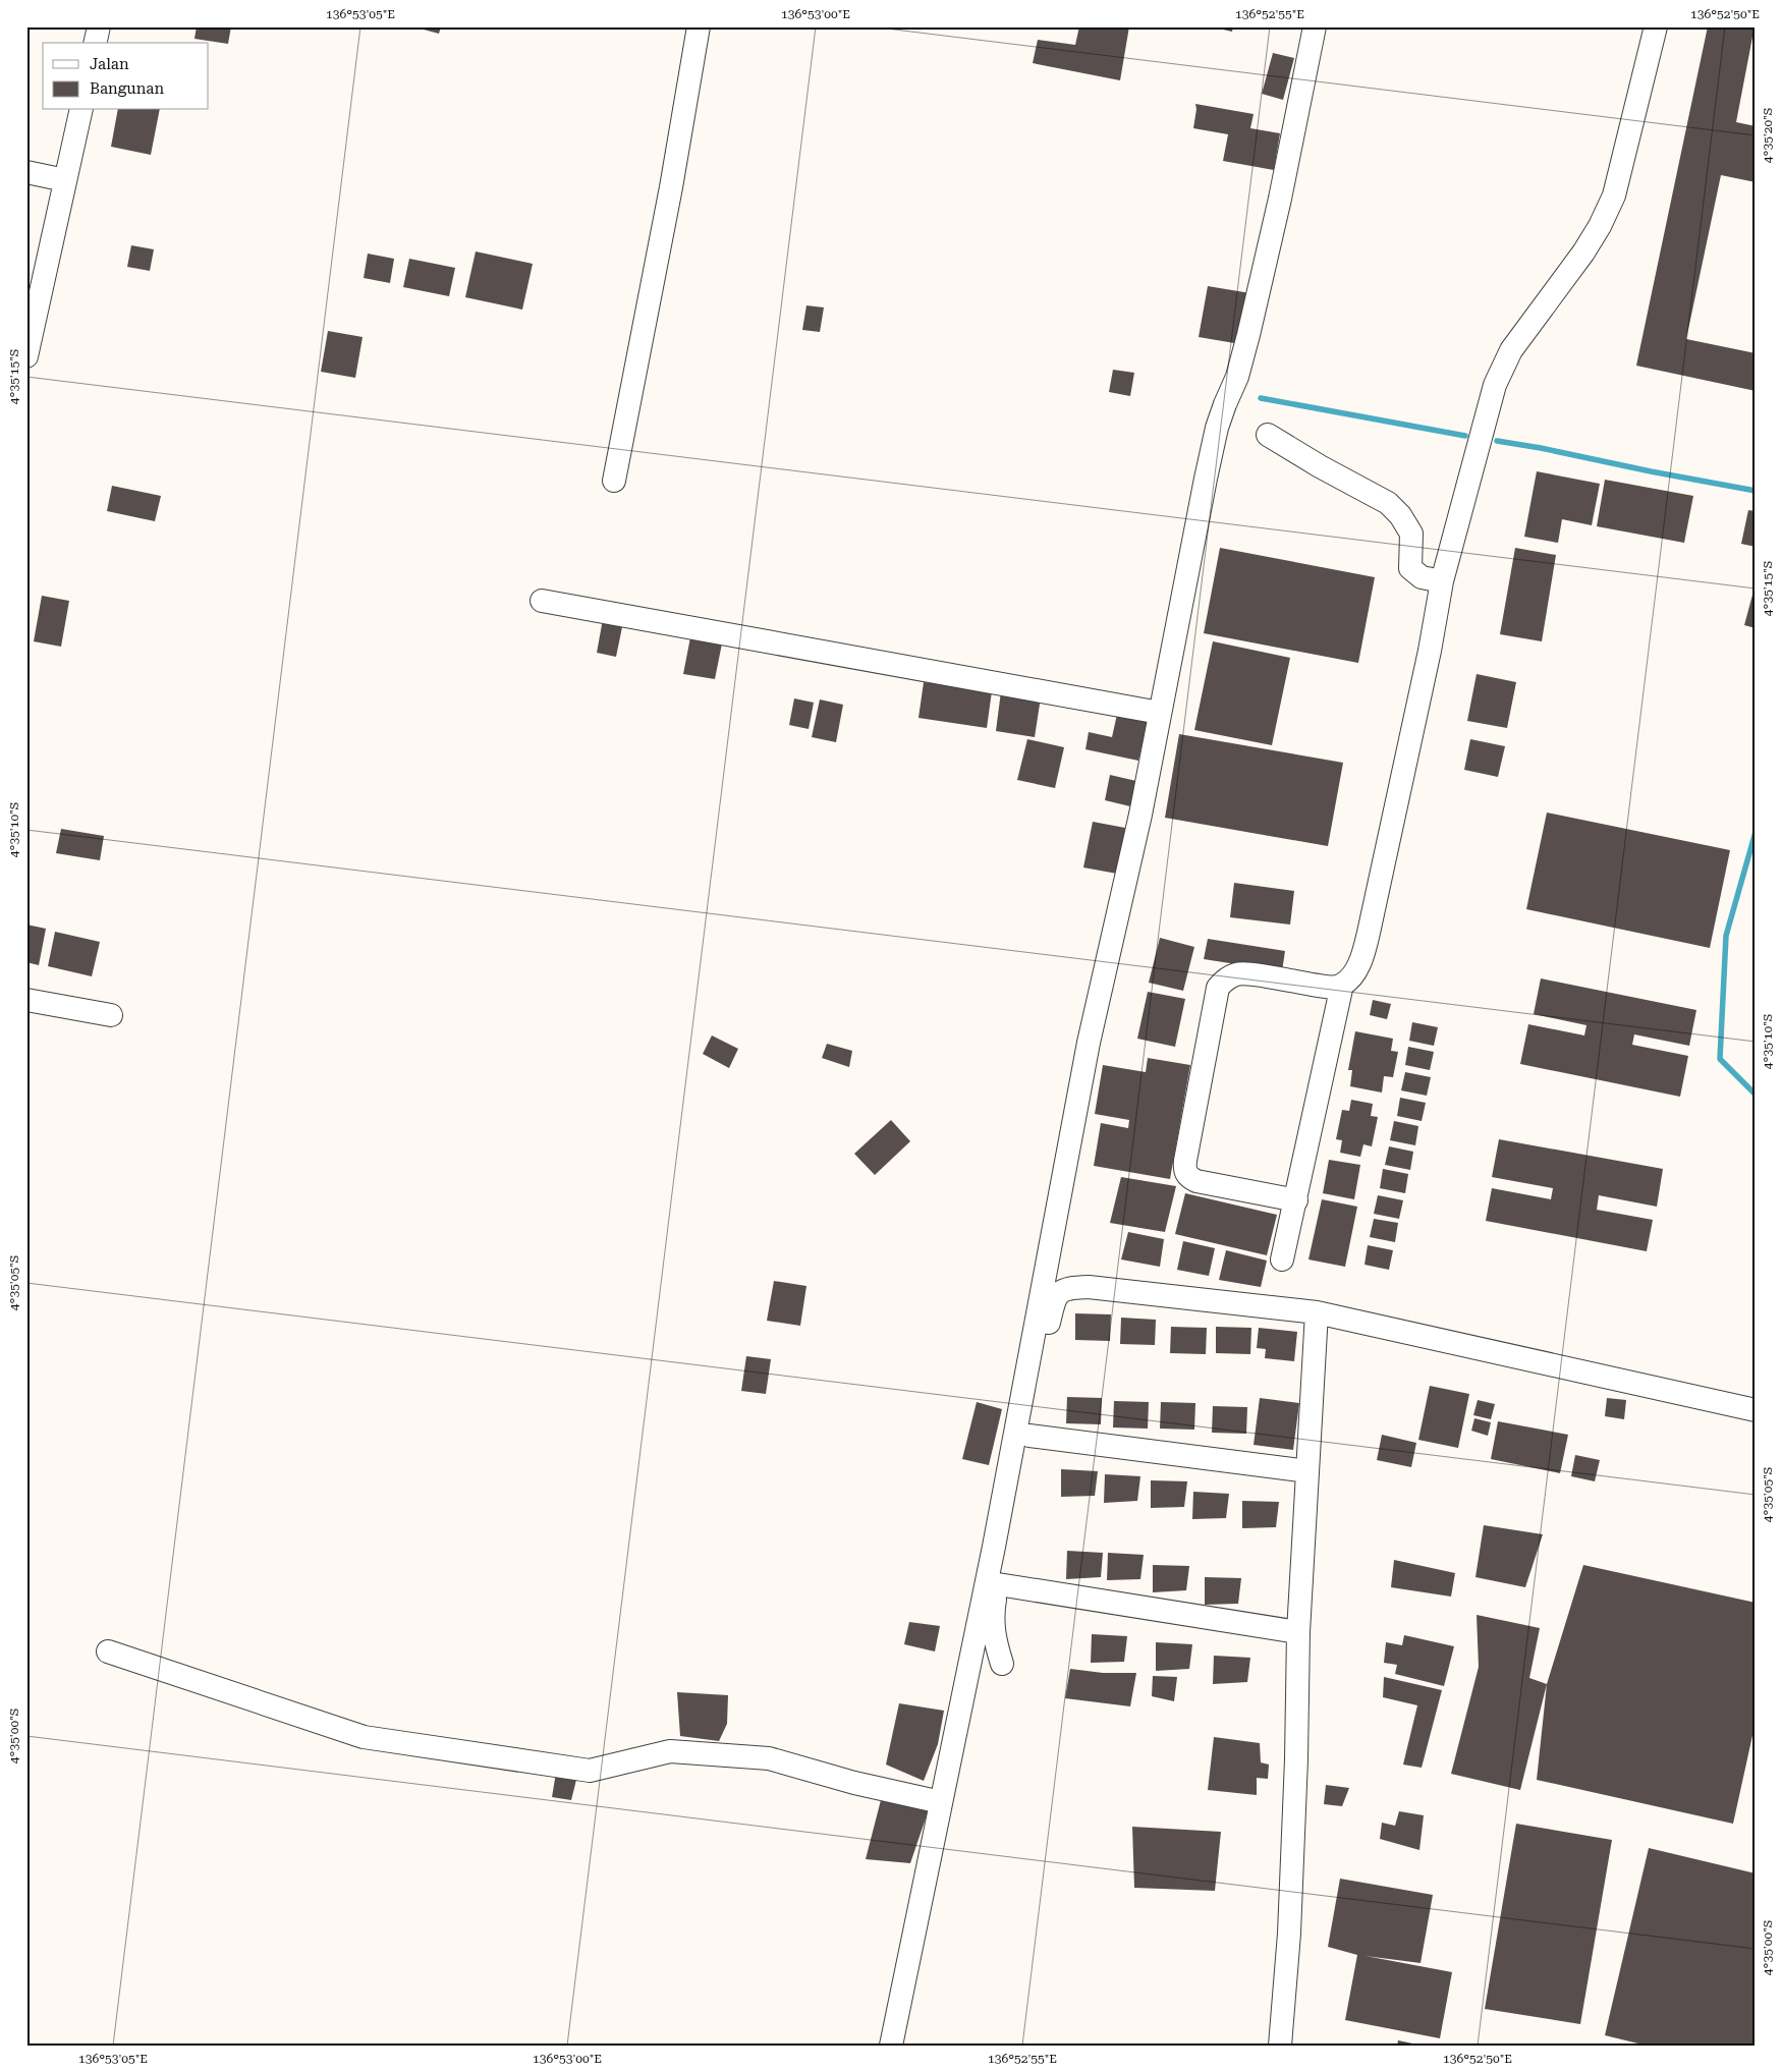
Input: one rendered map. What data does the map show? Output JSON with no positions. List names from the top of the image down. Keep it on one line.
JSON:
{"legend":["Jalan","Bangunan"],"coordinates":["136°53'05\"E","136°53'00\"E","136°52'55\"E","136°52'50\"E","4°35'20\"S","4°35'15\"S","4°35'10\"S","4°35'05\"S","4°35'00\"S"]}
